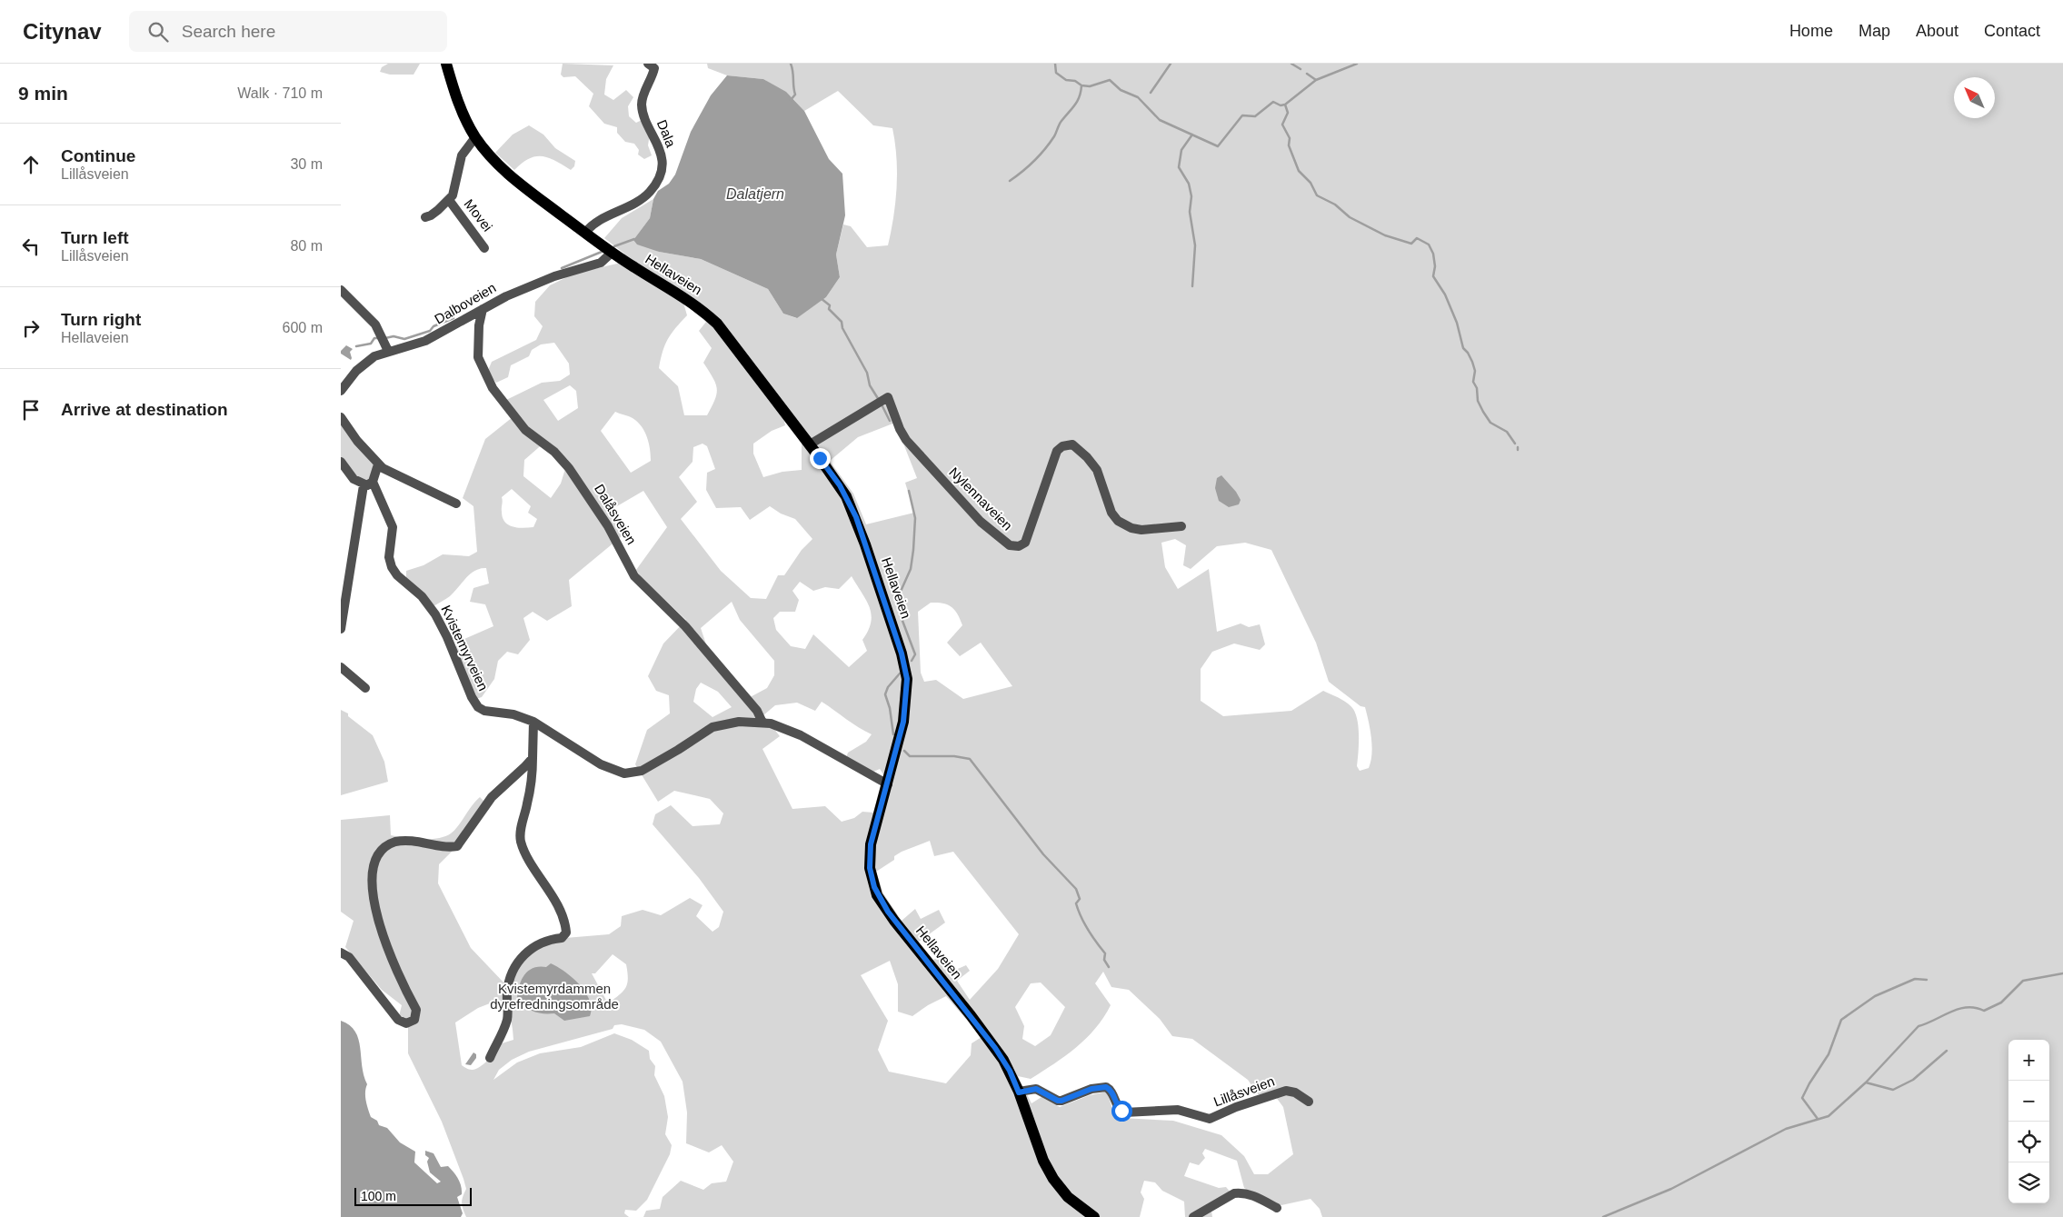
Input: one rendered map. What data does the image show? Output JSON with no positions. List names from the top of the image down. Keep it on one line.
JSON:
{"streets":{"main road":["Hellaveien"],"street":["Dala","Movei","Dalboveien","Nylennaveien","Dalåsveien","Kvistemyrveien","Lillåsveien"]},"crossings":[["Dala","Hellaveien"],["Movei","Hellaveien"],["Hellaveien","Dalboveien"],["Hellaveien","Nylennaveien"],["Hellaveien","Kvistemyrveien"],["Hellaveien","Lillåsveien"],["Dalboveien","Dalåsveien"],["Dalåsveien","Kvistemyrveien"]],"water":["Dalatjern"],"parks":["Kvistemyrdammen dyrefredningsområde"],"scale_bar":"100 m","north":"top left","page":{"header":"Citynav","search":"Search here","nav":["Home","Map","About","Contact"],"heading":["9 min","Walk · 710 m"],"list":[["Continue","Lillåsveien","30 m"],["Turn left","Lillåsveien","80 m"],["Turn right","Hellaveien","600 m"],"Arrive at destination"],"map_buttons":["+","−"],"scale":"100 m"}}
